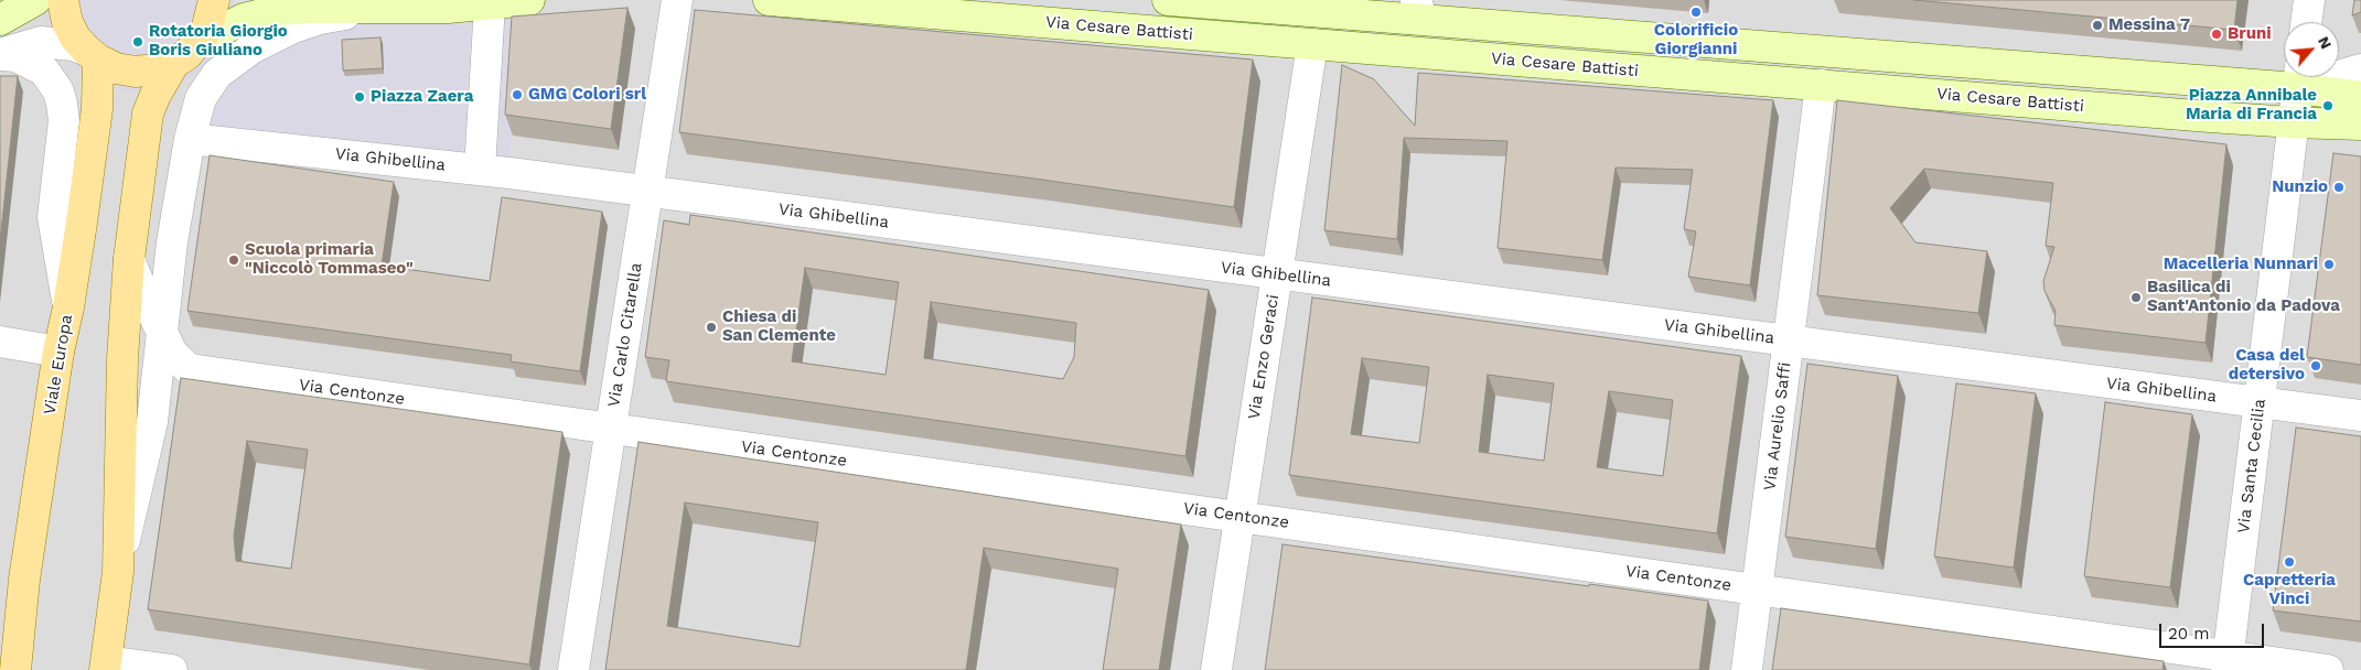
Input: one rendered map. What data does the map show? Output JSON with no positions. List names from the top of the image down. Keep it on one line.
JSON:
{"streets":{"main road":["Via Cesare Battisti","Viale Europa"],"street":["Via Ghibellina","Via Carlo Citarella","Via Enzo Geraci","Via Centonze","Via Aurelio Saffi","Via Santa Cecilia"]},"crossings":[["Via Cesare Battisti","Via Enzo Geraci"],["Via Cesare Battisti","Via Aurelio Saffi"],["Via Cesare Battisti","Via Santa Cecilia"],["Via Ghibellina","Via Carlo Citarella"],["Via Ghibellina","Via Enzo Geraci"],["Via Ghibellina","Via Aurelio Saffi"],["Via Ghibellina","Via Santa Cecilia"],["Via Carlo Citarella","Via Centonze"],["Via Enzo Geraci","Via Centonze"],["Via Centonze","Via Aurelio Saffi"],["Via Centonze","Via Santa Cecilia"]],"places":["Colorificio Giorgianni","Messina 7","Bruni","Rotatoria Giorgio Boris Giuliano","GMG Colori srl","Piazza Zaera","Piazza Annibale Maria di Francia","Nunzio","Scuola primaria \"Niccolò Tommaseo\"","Macelleria Nunnari","Basilica di Sant'Antonio da Padova","Chiesa di San Clemente","Casa del detersivo","Capretteria Vinci"],"scale_bar":"20 m","north":"top right"}
